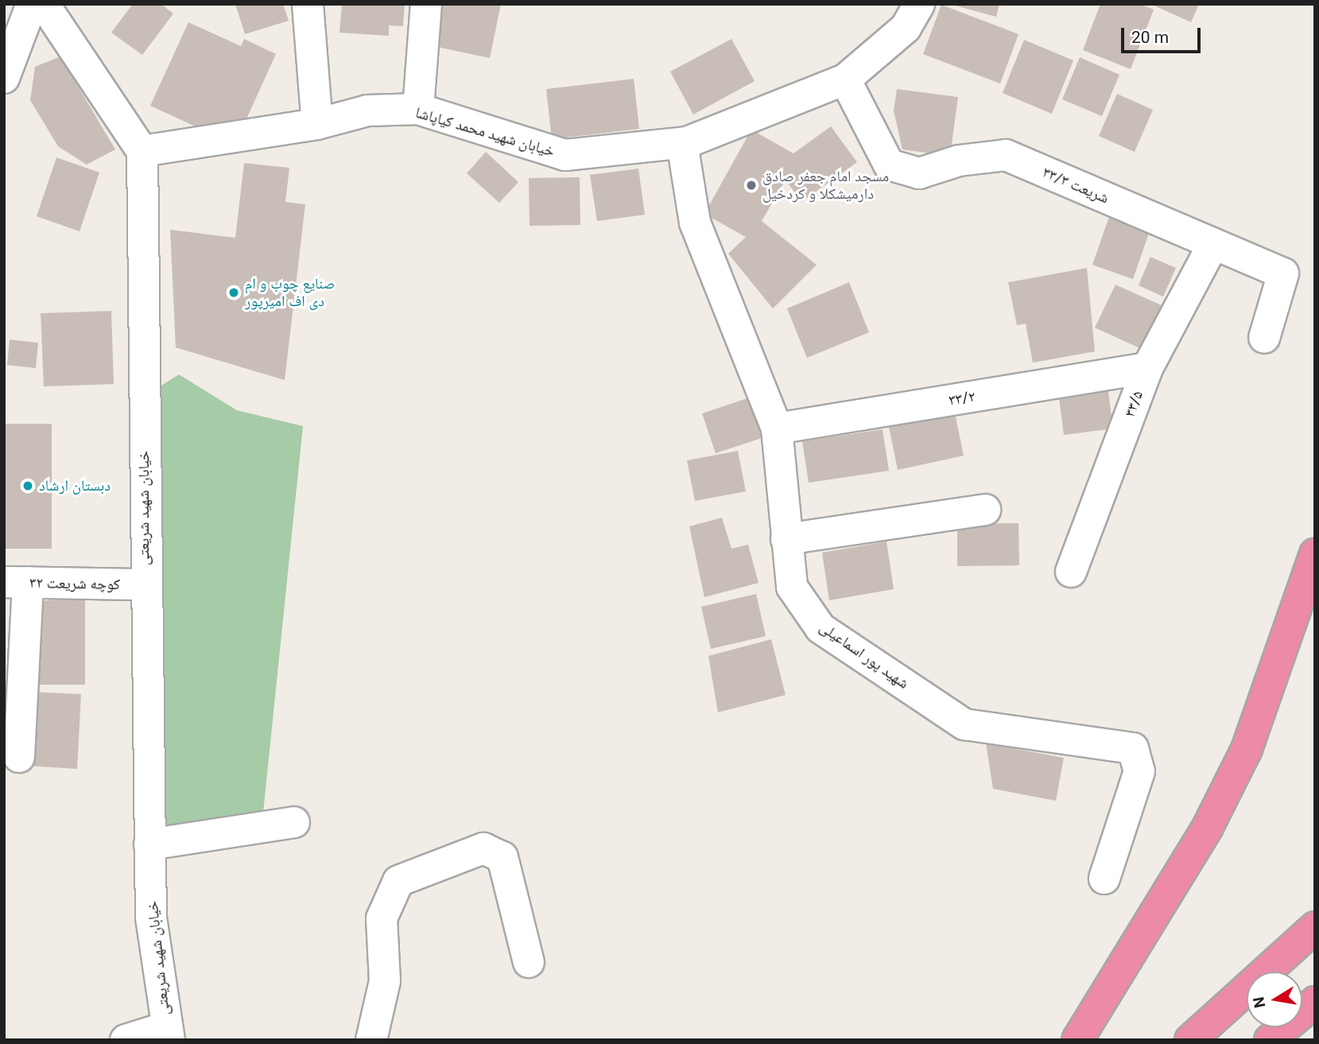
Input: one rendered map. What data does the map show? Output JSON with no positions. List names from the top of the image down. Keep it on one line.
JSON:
{"streets":{"street":["خیابان شهید محمد کیاپاشا","شریعت ۳۳/۳","۳۳/۲","۳۳/۵","خیابان شهید شریعتی","کوچه شریعت ۳۲","شهید پور اسماعیلی"]},"crossings":[["خیابان شهید محمد کیاپاشا","شریعت ۳۳/۳"],["خیابان شهید محمد کیاپاشا","خیابان شهید شریعتی"],["خیابان شهید محمد کیاپاشا","شهید پور اسماعیلی"],["شریعت ۳۳/۳","۳۳/۵"],["۳۳/۲","۳۳/۵"],["۳۳/۲","شهید پور اسماعیلی"],["خیابان شهید شریعتی","کوچه شریعت ۳۲"]],"places":["مسجد امام جعفر صادق دارمیشکلا و کردخیل","صنایع چوب و ام دی اف امیرپور","دبستان ارشاد"],"scale_bar":"20 m","north":"left"}
